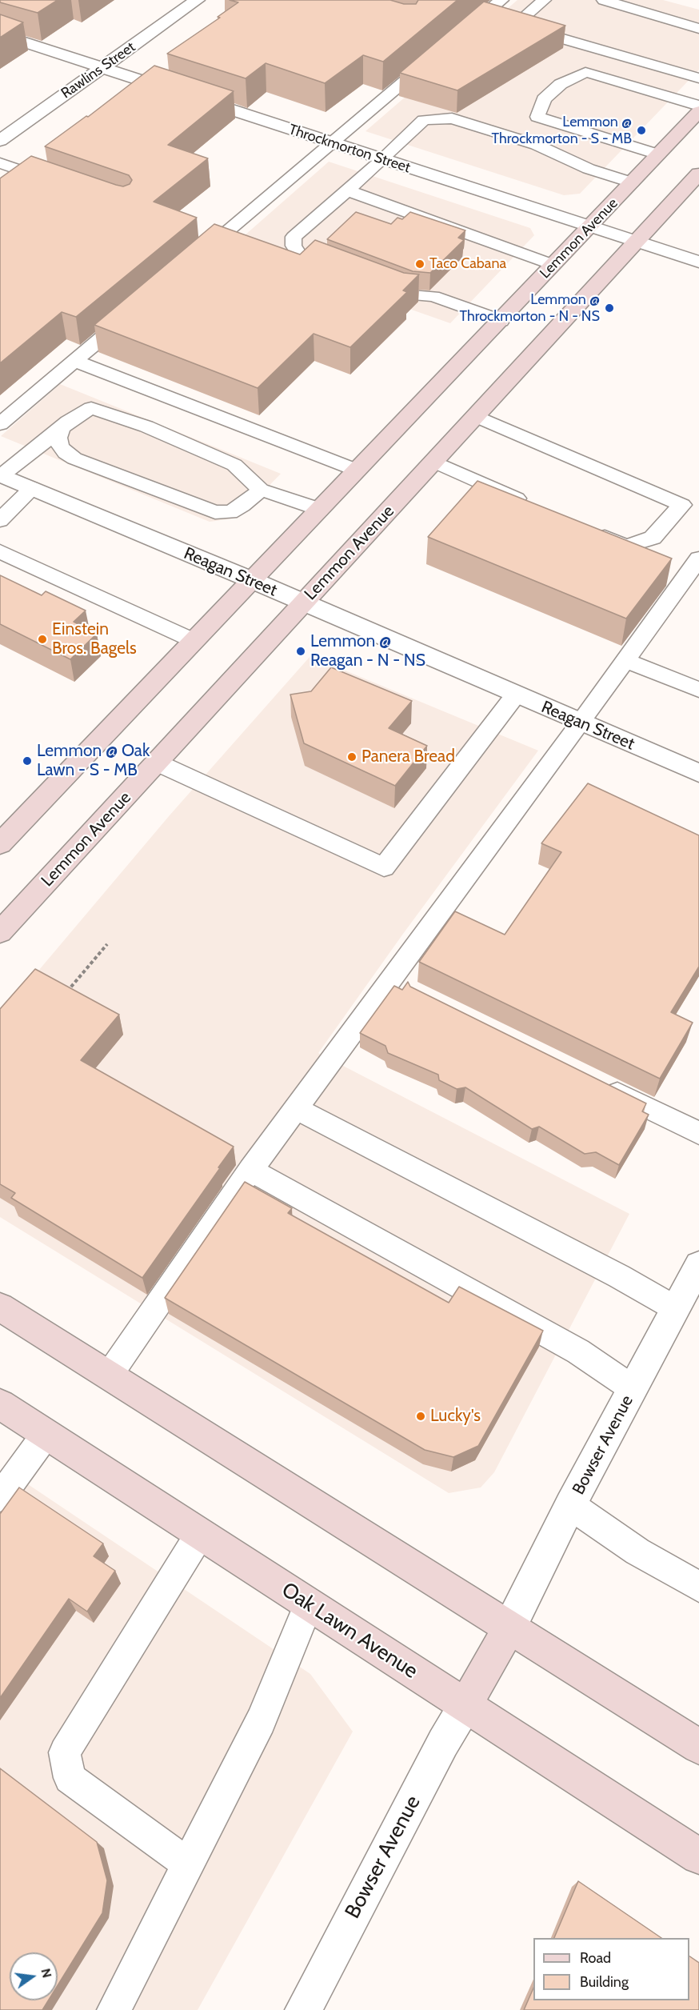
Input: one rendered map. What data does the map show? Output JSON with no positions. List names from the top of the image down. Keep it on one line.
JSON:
{"streets":{"main road":["Lemmon Avenue","Oak Lawn Avenue"],"street":["Rawlins Street","Throckmorton Street","Reagan Street","Bowser Avenue"]},"crossings":[["Rawlins Street","Throckmorton Street"],["Throckmorton Street","Lemmon Avenue"],["Lemmon Avenue","Reagan Street"],["Bowser Avenue","Oak Lawn Avenue"]],"places":["Lemmon @ Throckmorton - S - MB","Taco Cabana","Lemmon @ Throckmorton - N - NS","Einstein Bros. Bagels","Lemmon @ Reagan - N - NS","Panera Bread","Lemmon @ Oak Lawn - S - MB","Lucky's"],"legend":["Road","Building"],"north":"right"}
